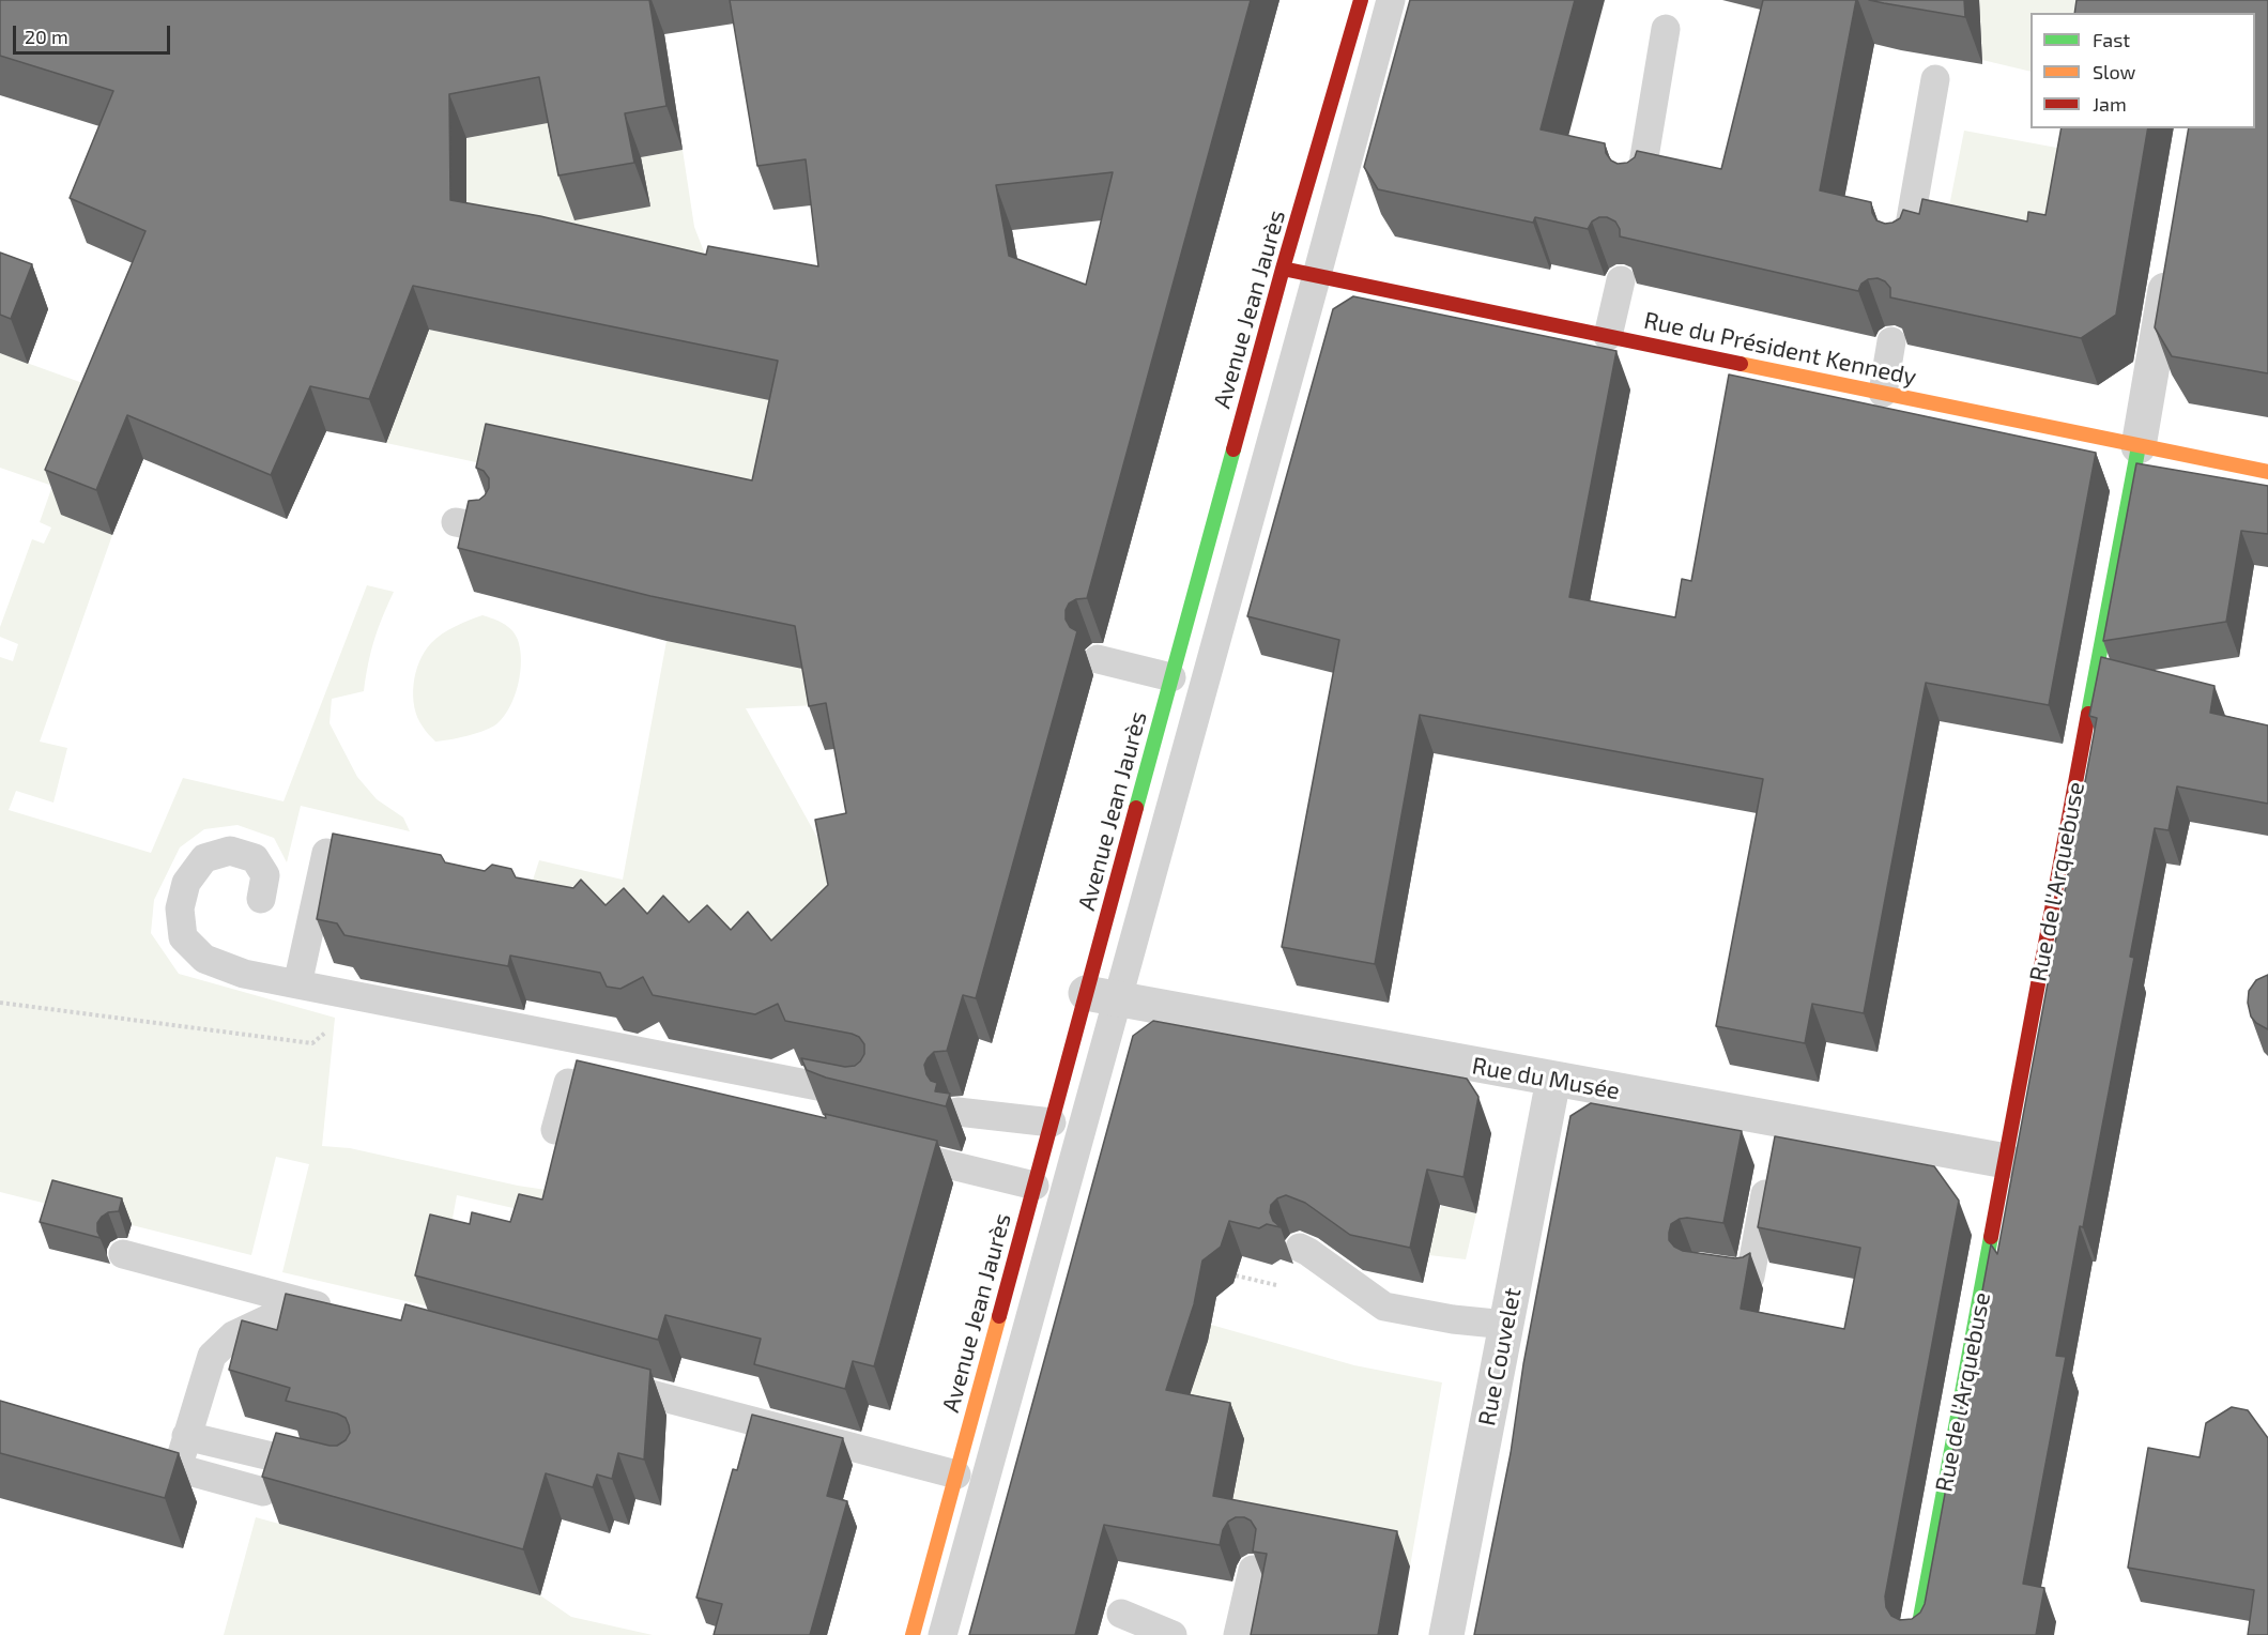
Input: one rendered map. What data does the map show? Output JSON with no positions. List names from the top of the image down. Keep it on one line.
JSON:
{"streets":{"street":["Avenue Jean Jaurès","Rue du Président Kennedy","Rue de l'Arquebuse","Rue du Musée","Rue Couvelet"]},"crossings":[["Avenue Jean Jaurès","Rue du Président Kennedy"],["Avenue Jean Jaurès","Rue du Musée"],["Rue du Président Kennedy","Rue de l'Arquebuse"],["Rue de l'Arquebuse","Rue du Musée"],["Rue du Musée","Rue Couvelet"]],"legend":["Fast","Slow","Jam"],"scale_bar":"20 m"}
